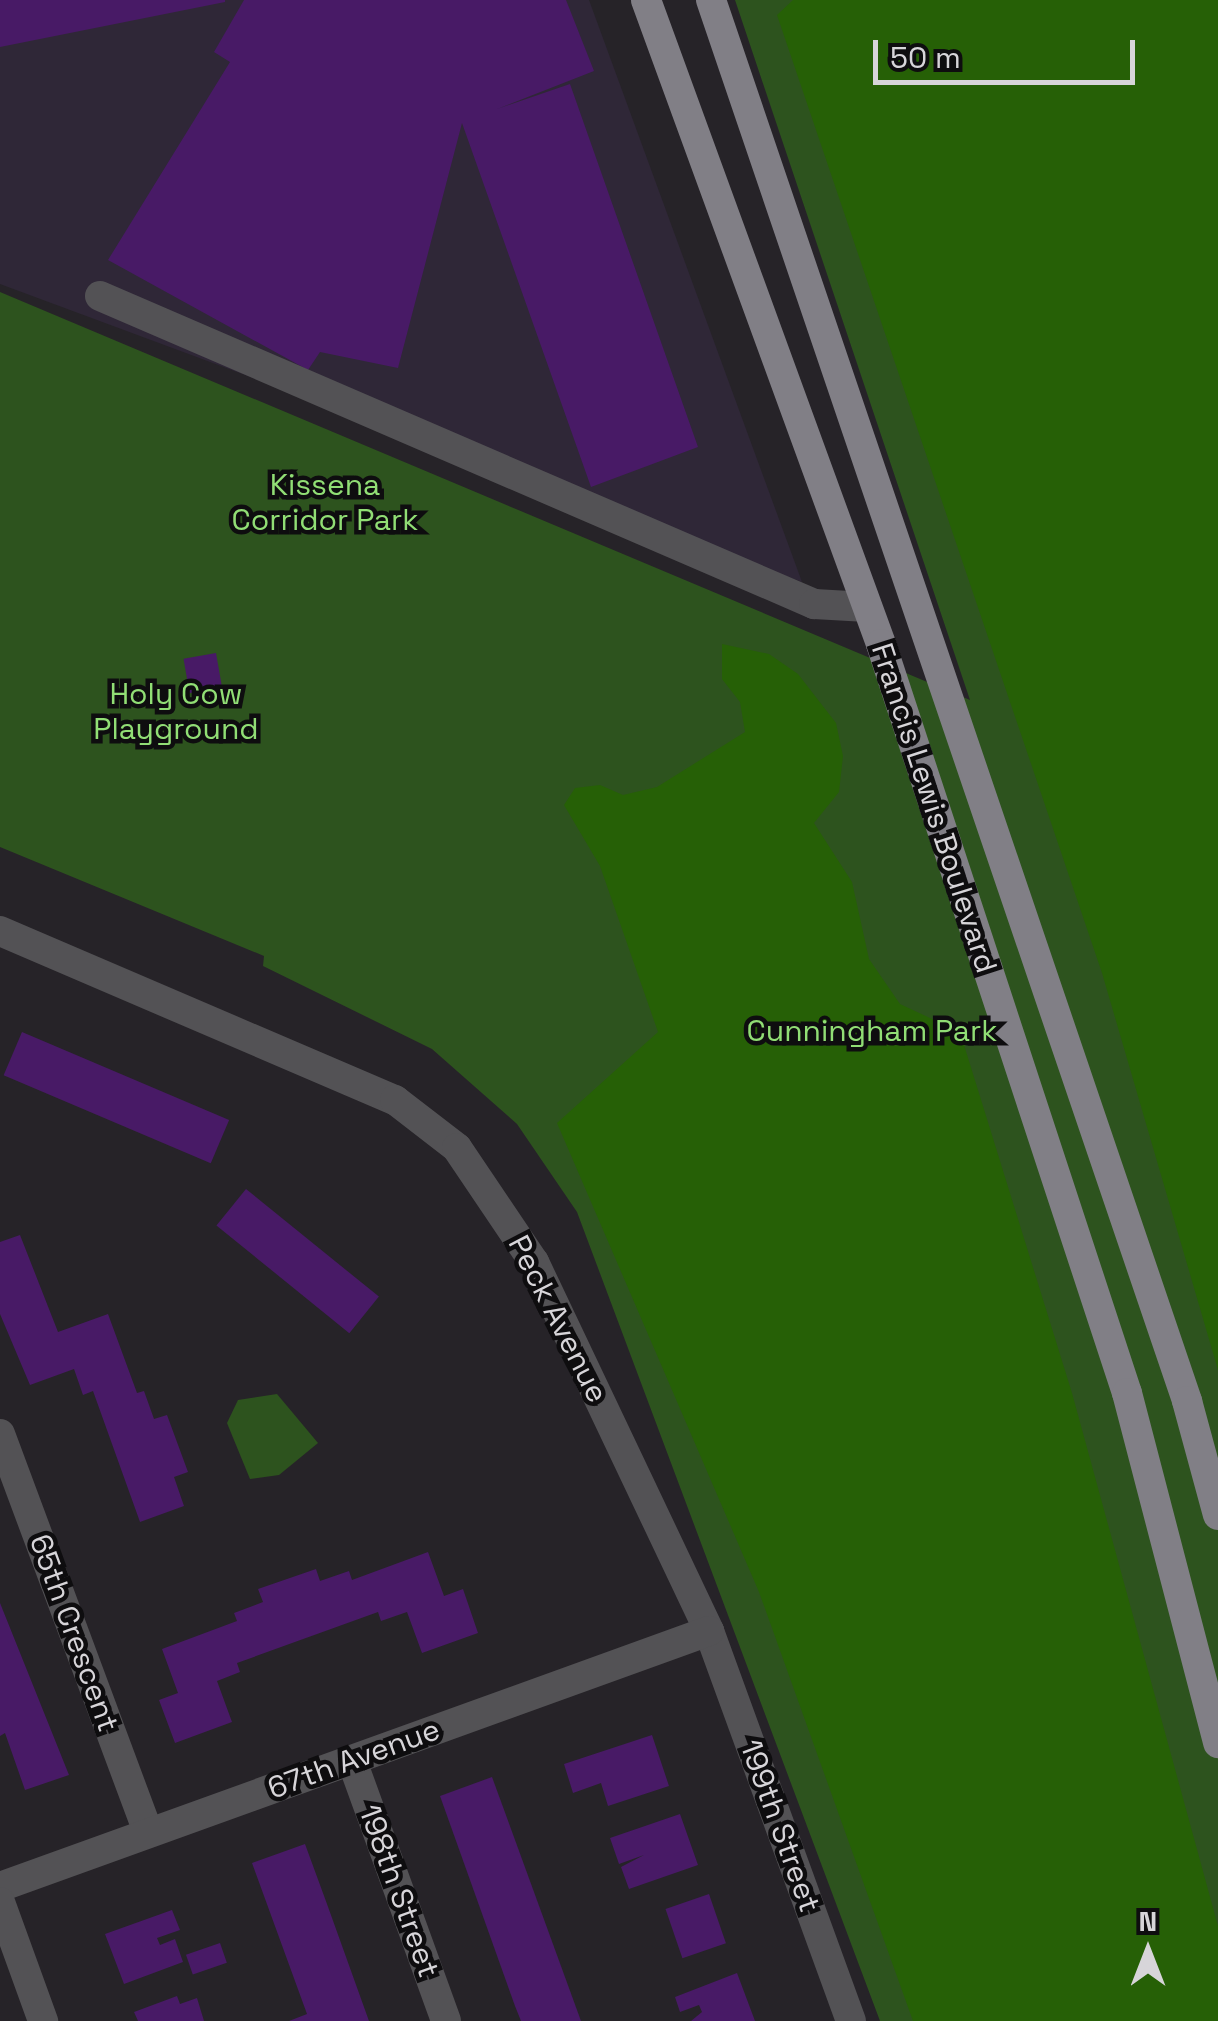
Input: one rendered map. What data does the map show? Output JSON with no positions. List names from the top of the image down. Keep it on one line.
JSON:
{"streets":{"main road":["Francis Lewis Boulevard"],"street":["Peck Avenue","65th Crescent","67th Avenue","199th Street","198th Street"]},"crossings":[["Peck Avenue","67th Avenue"],["Peck Avenue","199th Street"],["65th Crescent","67th Avenue"],["67th Avenue","199th Street"],["67th Avenue","198th Street"]],"parks":["Kissena Corridor Park","Holy Cow Playground","Cunningham Park"],"scale_bar":"50 m","north":"top"}
